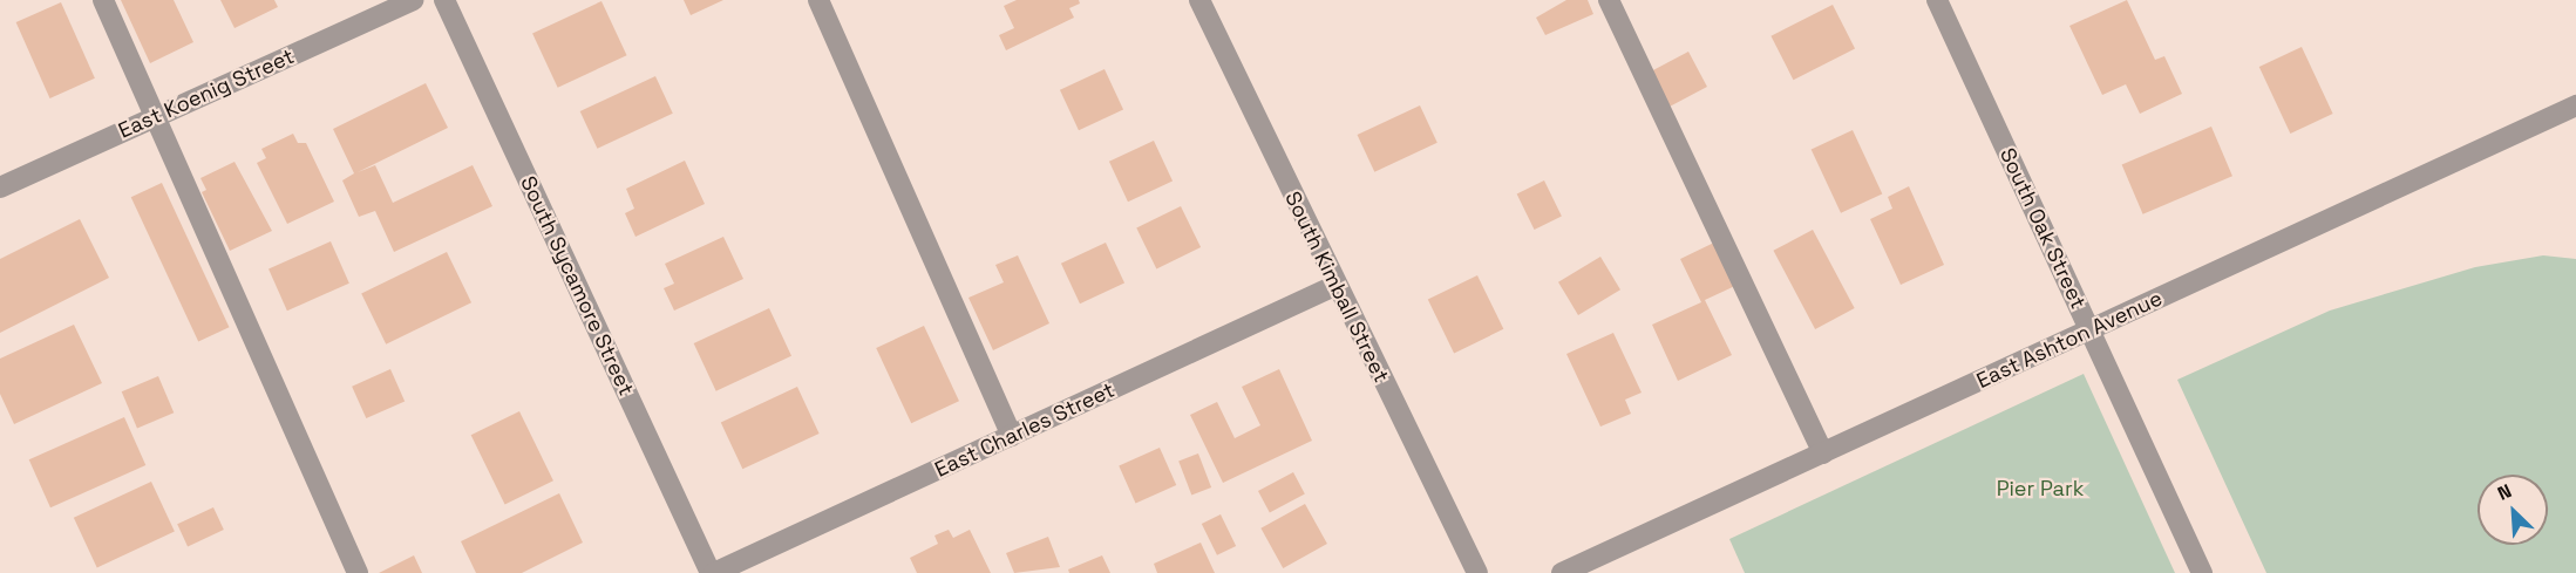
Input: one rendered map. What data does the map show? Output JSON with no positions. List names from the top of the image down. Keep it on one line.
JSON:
{"streets":{"street":["East Koenig Street","South Oak Street","South Sycamore Street","South Kimball Street","East Ashton Avenue","East Charles Street"]},"crossings":[["South Oak Street","East Ashton Avenue"],["South Sycamore Street","East Charles Street"],["South Kimball Street","East Charles Street"]],"parks":["Pier Park"],"north":"top left"}
